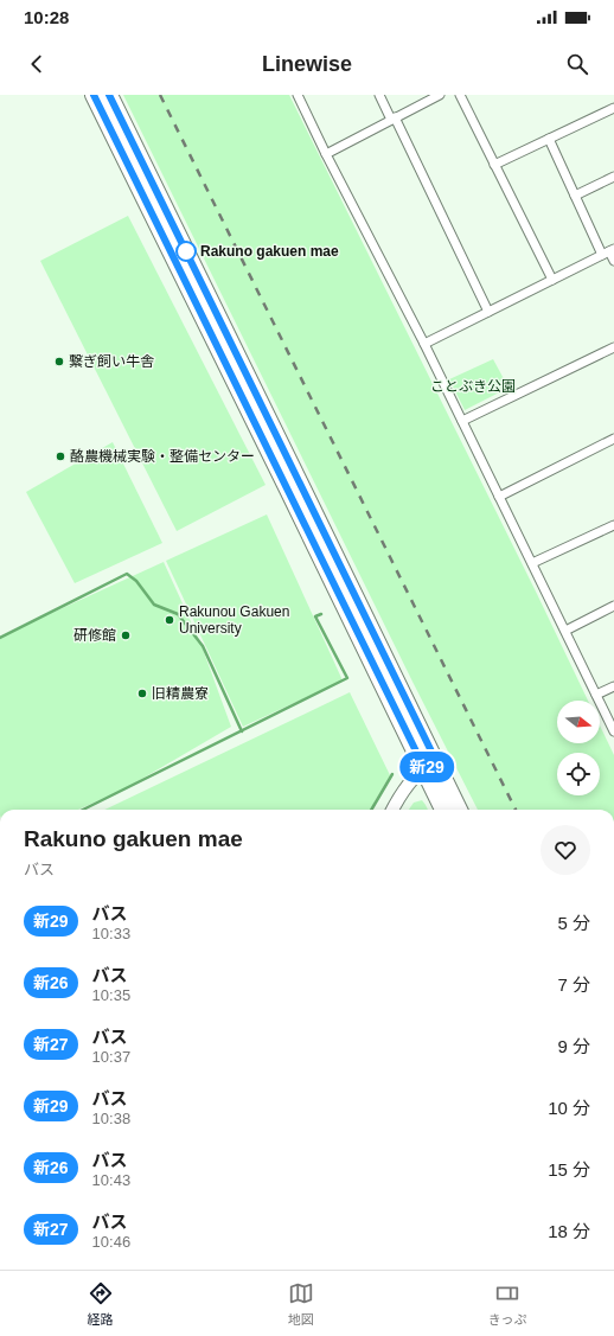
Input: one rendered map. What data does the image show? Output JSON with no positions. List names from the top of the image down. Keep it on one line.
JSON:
{"parks":["ことぶき公園"],"places":["Rakuno gakuen mae","繋ぎ飼い牛舎","酪農機械実験・整備センター","Rakunou Gakuen University","研修館","旧精農寮"],"lines":["bus line 新29"],"north":"right","page":{"status":"10:28","header":"Linewise","on_map":"新29","heading":["Rakuno gakuen mae","バス"],"list":[{"mark":"新29","name":"バス","note":"10:33","value":"5 分"},{"mark":"新26","name":"バス","note":"10:35","value":"7 分"},{"mark":"新27","name":"バス","note":"10:37","value":"9 分"},{"mark":"新29","name":"バス","note":"10:38","value":"10 分"},{"mark":"新26","name":"バス","note":"10:43","value":"15 分"},{"mark":"新27","name":"バス","note":"10:46","value":"18 分"}],"tabs":["経路","地図","きっぷ"]}}
